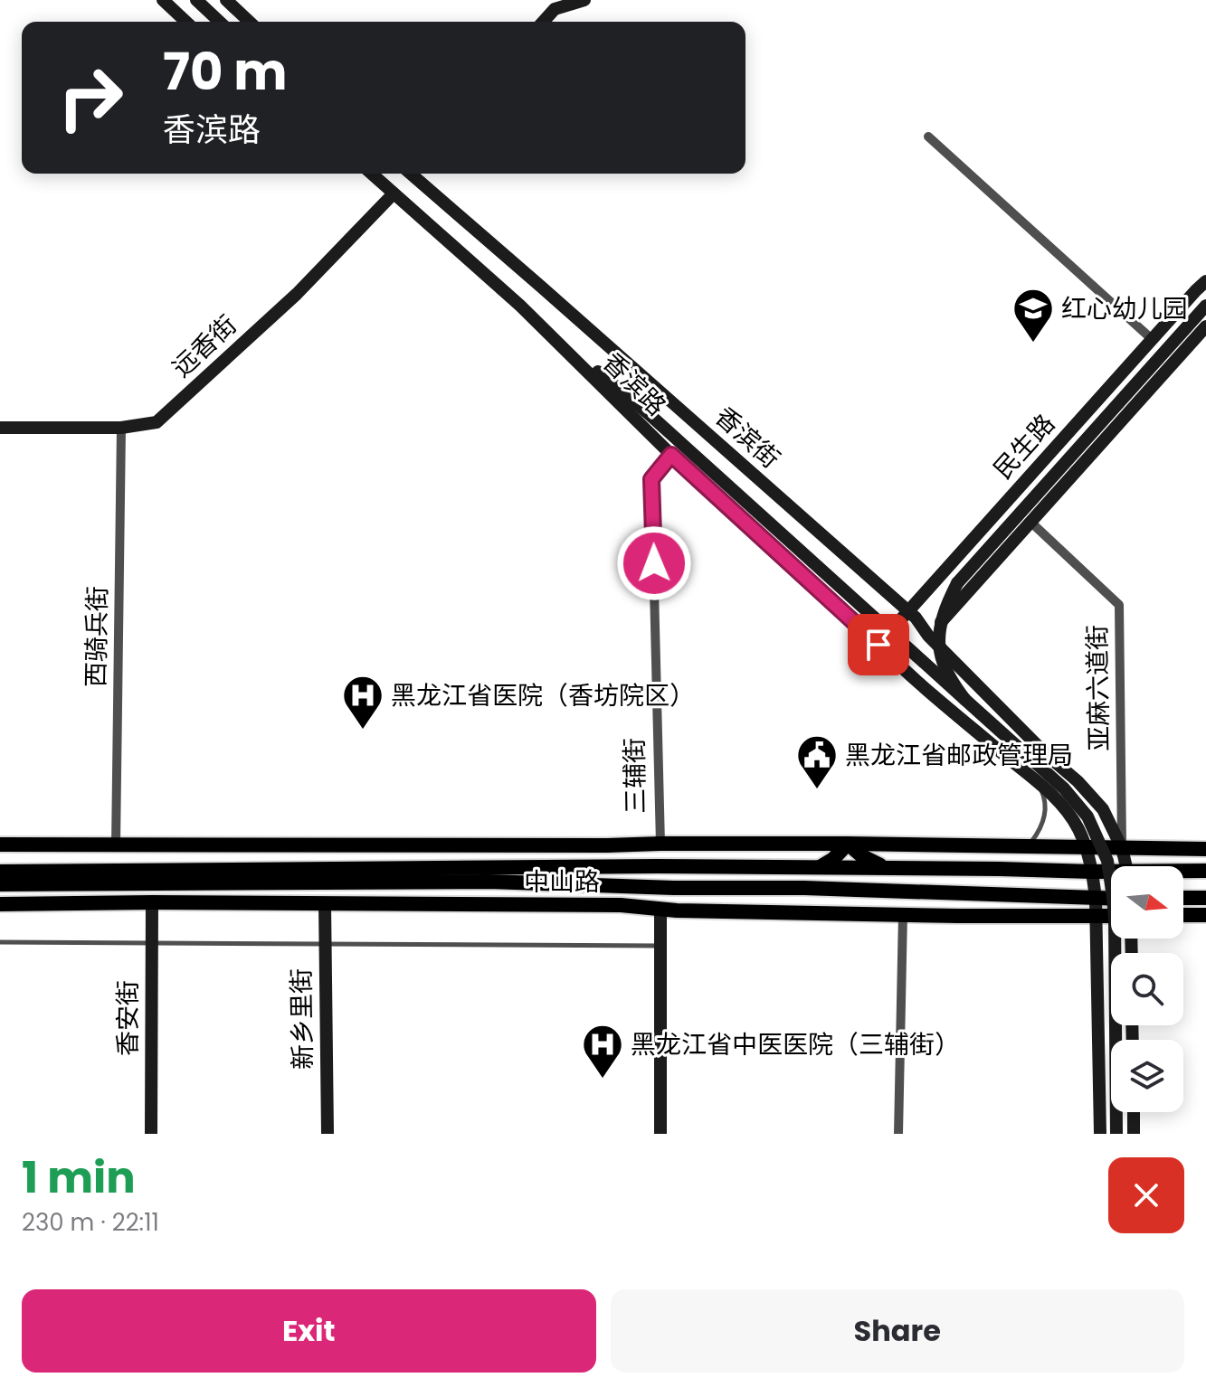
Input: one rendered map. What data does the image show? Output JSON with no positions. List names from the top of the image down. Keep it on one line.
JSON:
{"streets":{"main road":["中山路"],"street":["远香街","香滨路","香滨街","民生路","西骑兵街","亚麻六道街","三辅街","香安街","新乡里街"]},"crossings":[["远香街","香滨路"],["远香街","西骑兵街"],["香滨路","民生路"],["香滨路","三辅街"],["香滨路","中山路"],["香滨街","民生路"],["香滨街","亚麻六道街"],["西骑兵街","中山路"],["中山路","香安街"],["中山路","新乡里街"]],"places":{"school or university":["红心幼儿园"],"hospital":["黑龙江省医院（香坊院区）","黑龙江省中医医院（三辅街）"],"public building":["黑龙江省邮政管理局"]},"north":"right","page":{"turn":["70 m","香滨路"],"heading":["1 min","230 m · 22:11"],"buttons":["Exit","Share"]}}
